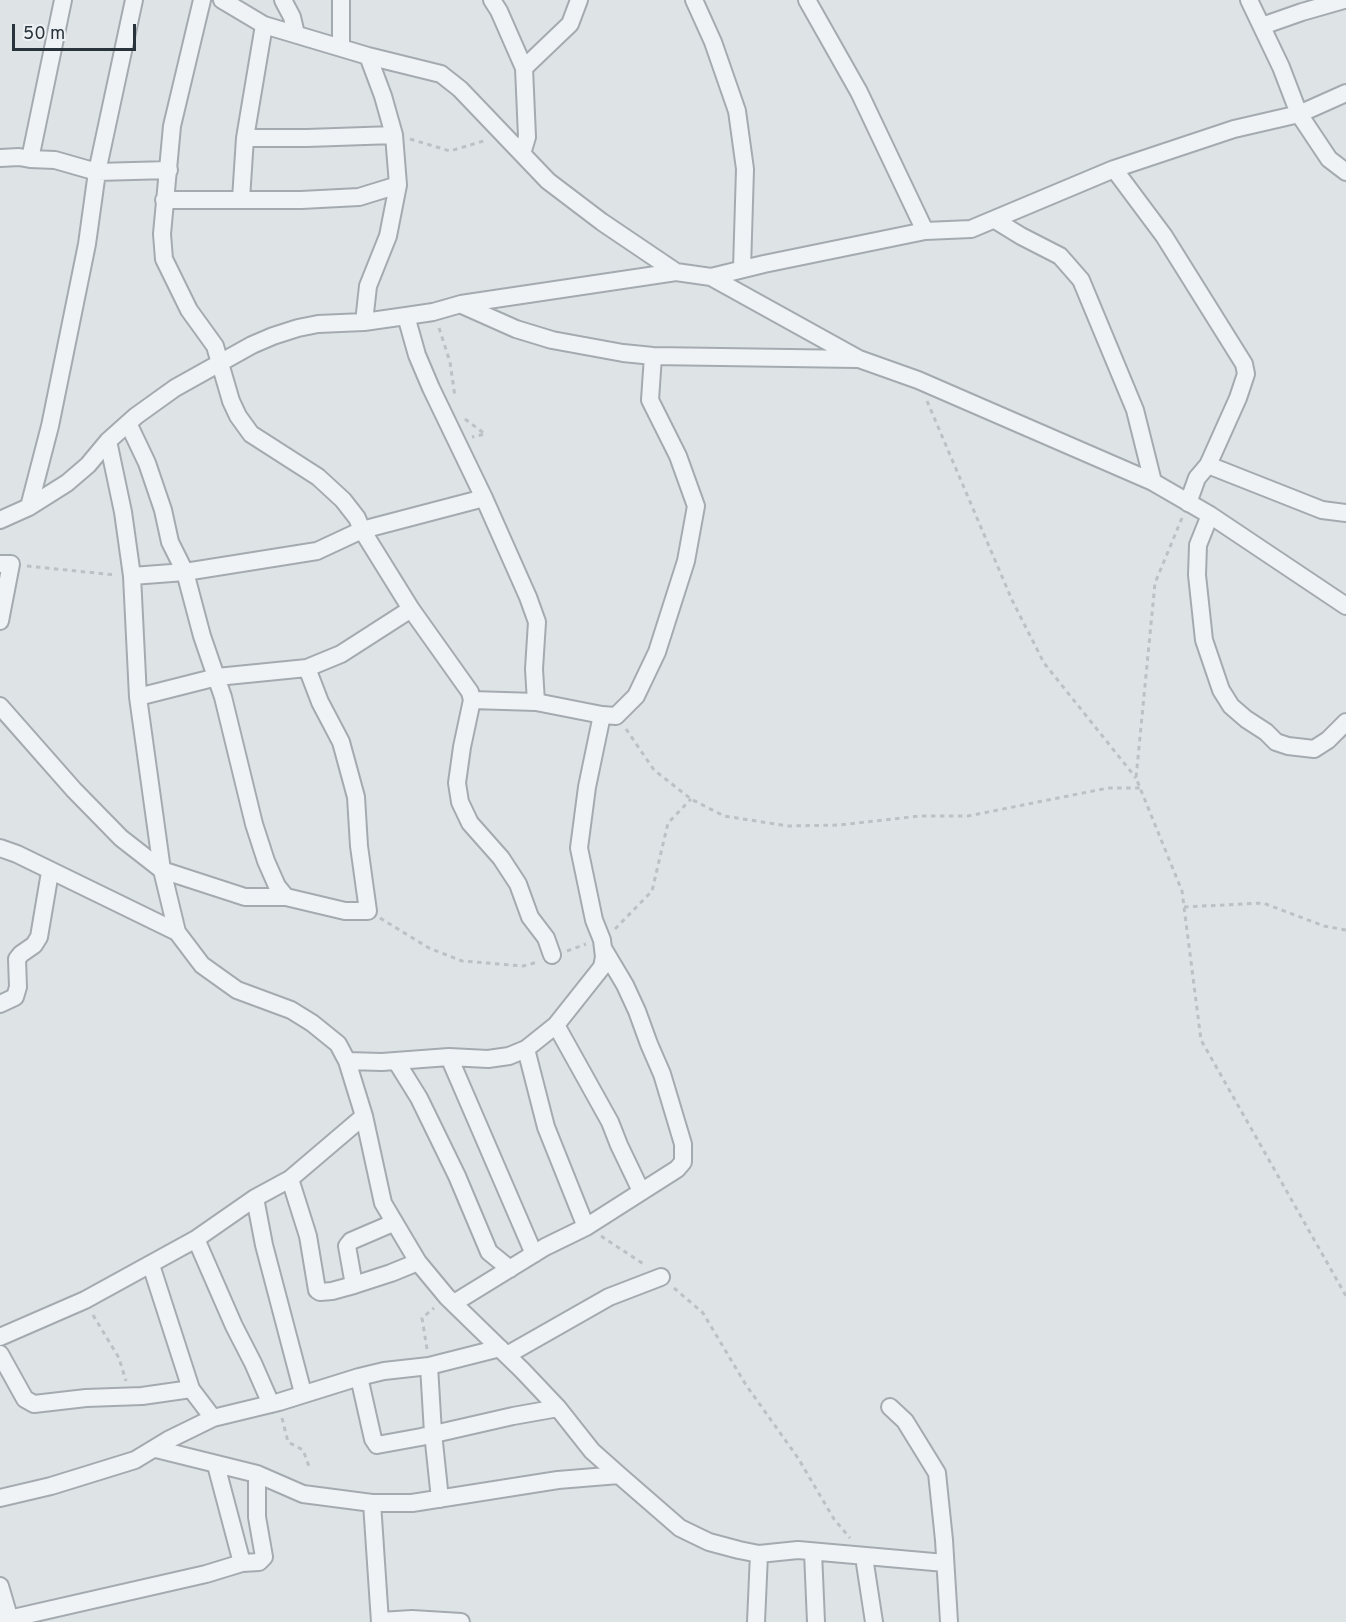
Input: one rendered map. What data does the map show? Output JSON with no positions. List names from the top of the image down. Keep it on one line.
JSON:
{"scale_bar":"50 m"}
